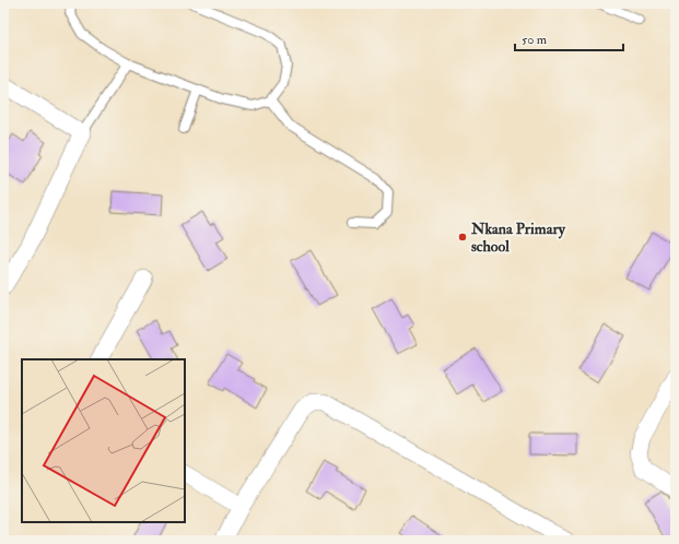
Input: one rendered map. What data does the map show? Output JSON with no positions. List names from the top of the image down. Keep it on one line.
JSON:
{"places":["Nkana Primary school"],"scale_bar":"50 m"}
